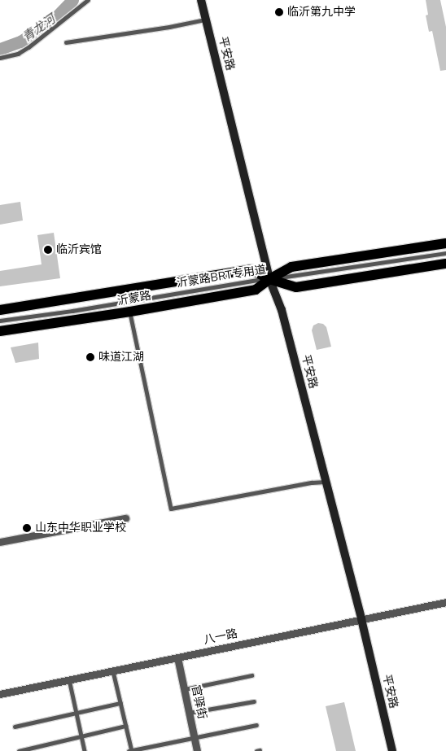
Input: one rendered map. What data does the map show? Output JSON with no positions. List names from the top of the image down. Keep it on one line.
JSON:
{"streets":{"main road":["平安路","沂蒙路"],"street":["八一路","官驿街"],"lane":["沂蒙路BRT专用道"]},"crossings":[["平安路","沂蒙路BRT专用道"],["平安路","沂蒙路"],["平安路","八一路"],["沂蒙路BRT专用道","沂蒙路"],["八一路","官驿街"]],"water":["青龙河"],"places":["临沂第九中学","临沂宾馆","味道江湖","山东中华职业学校"]}
